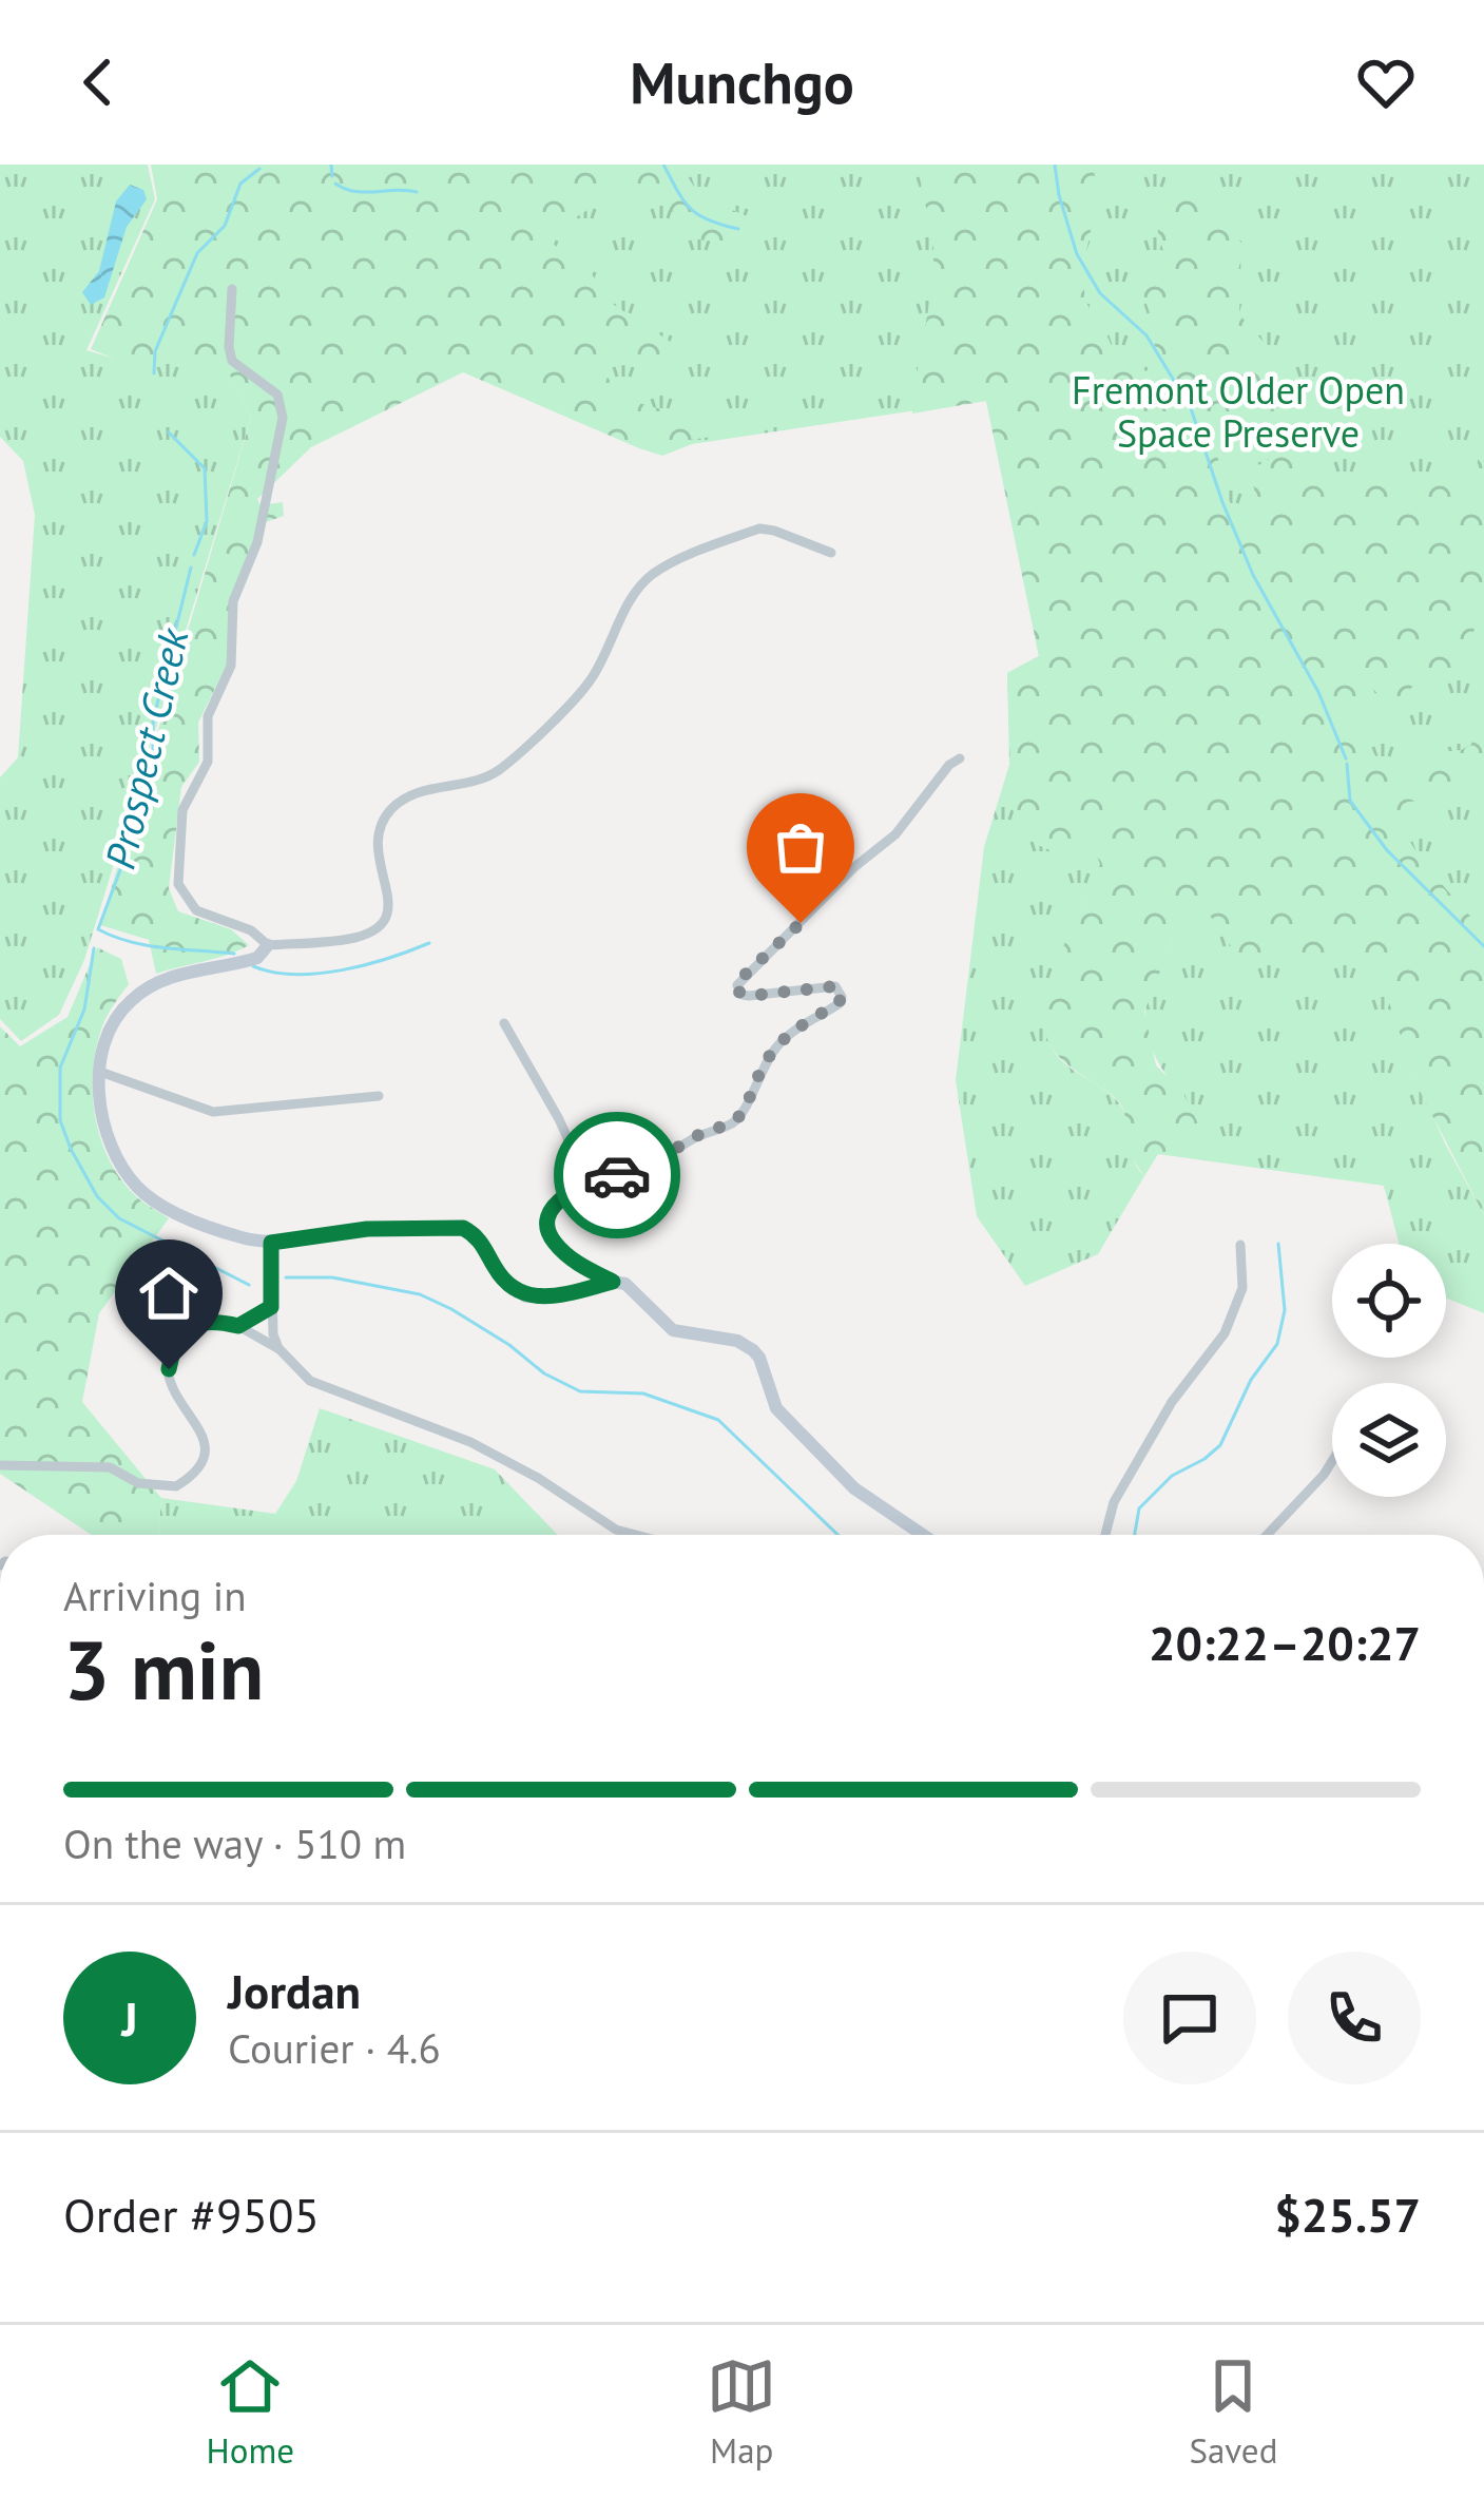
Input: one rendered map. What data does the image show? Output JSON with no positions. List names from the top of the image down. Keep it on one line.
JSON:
{"water":["Prospect Creek"],"parks":["Fremont Older Open Space Preserve"],"page":{"header":"Munchgo","heading":["3 min","Arriving in","20:22–20:27"],"panel":["Jordan","Courier · 4.6","Order #9505","$25.57"],"bar":"On the way · 510 m","round":"J","tabs":["Home","Map","Saved"]}}
